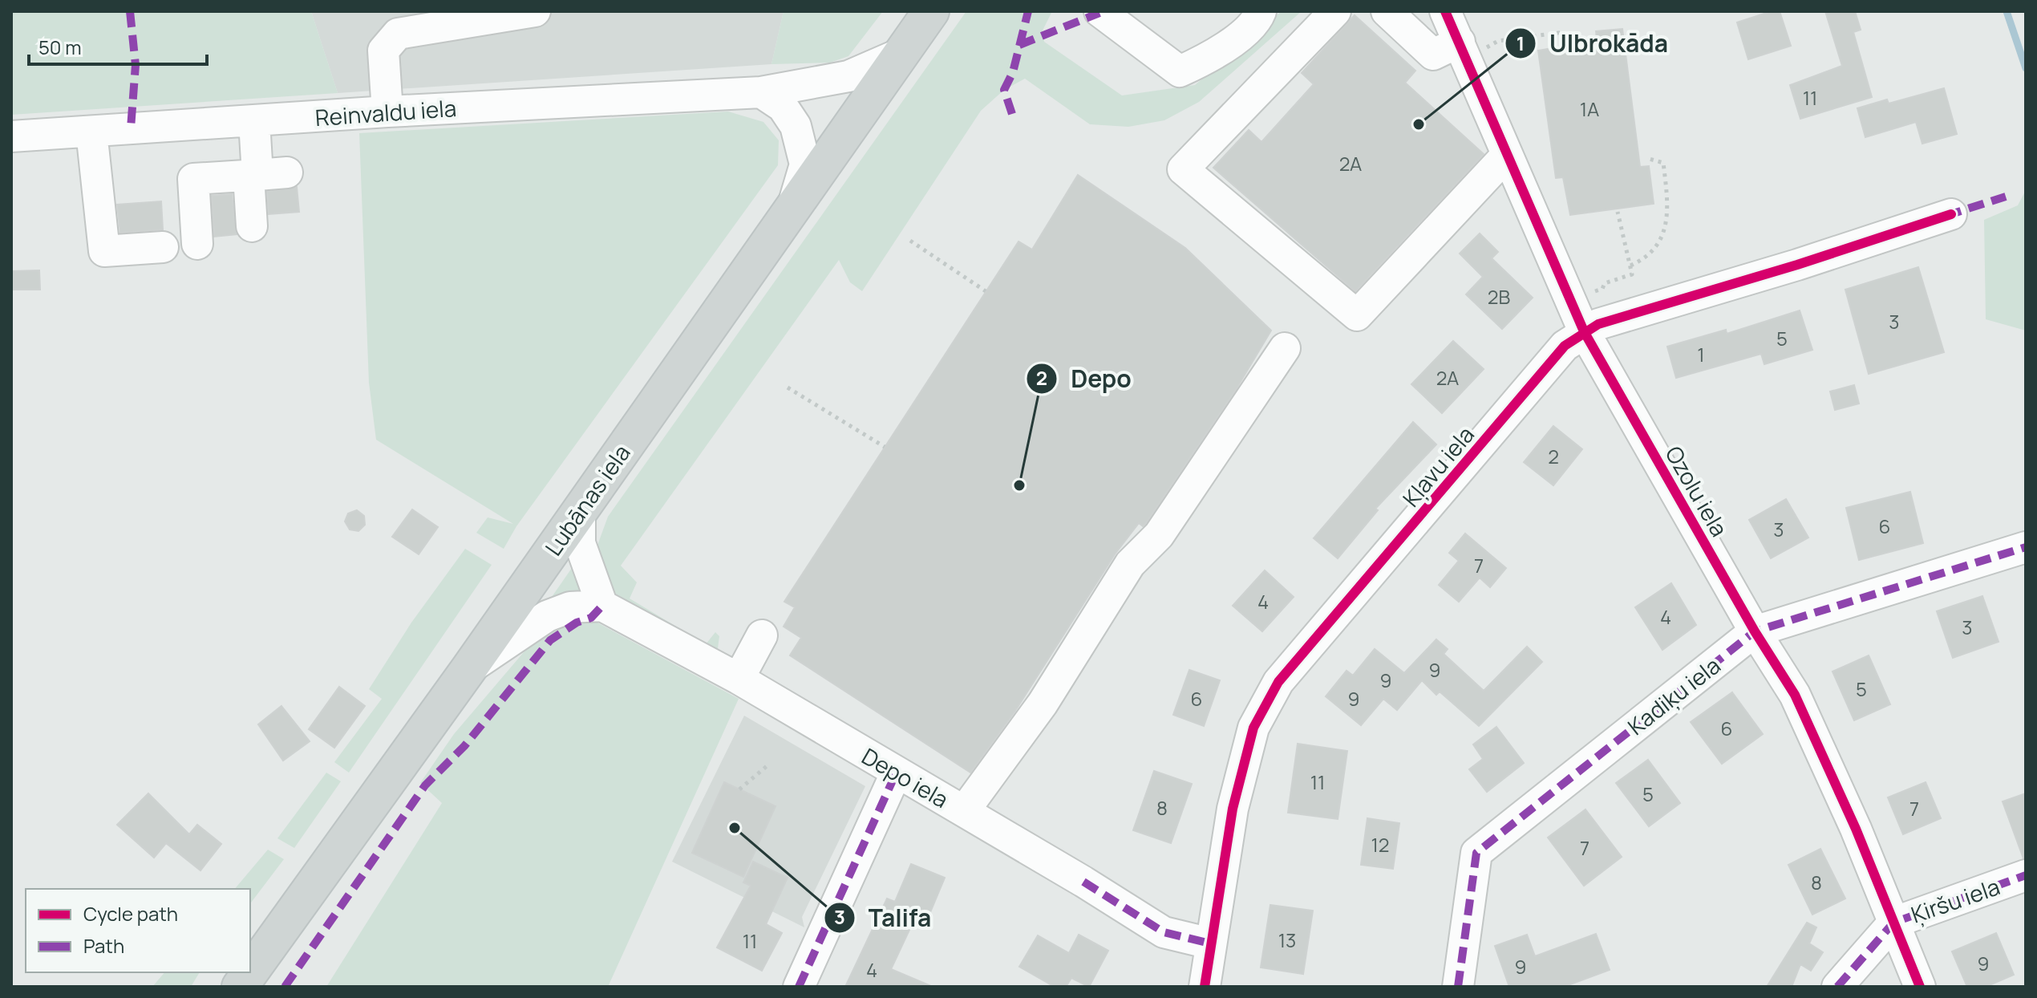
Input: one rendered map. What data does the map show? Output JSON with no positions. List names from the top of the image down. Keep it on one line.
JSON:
{"streets":{"main road":["Lubānas iela"],"street":["Reinvaldu iela","Kļavu iela","Ozolu iela","Kadiķu iela","Depo iela","Ķiršu iela"]},"crossings":[["Reinvaldu iela","Lubānas iela"],["Kļavu iela","Ozolu iela"],["Kļavu iela","Depo iela"],["Ozolu iela","Kadiķu iela"],["Ozolu iela","Ķiršu iela"]],"places":["Ulbrokāda","Depo","Talifa"],"house_numbers":["11","1A","2A","2B","3","5","1","2A","2","6","3","7","4","4","3","9","9","5","6","9","6","11","5","8","7","12","7","8","13","11","9","9","4"],"legend":["Cycle path","Path"],"scale_bar":"50 m"}
